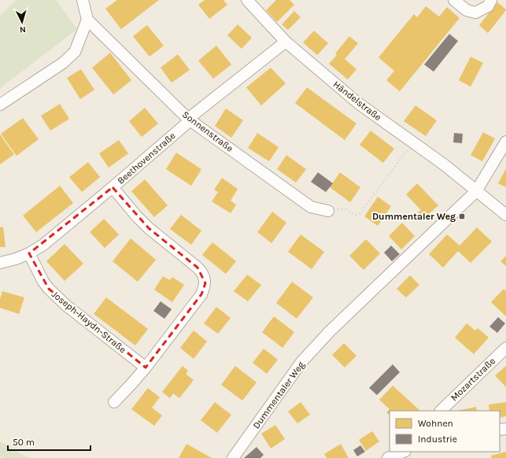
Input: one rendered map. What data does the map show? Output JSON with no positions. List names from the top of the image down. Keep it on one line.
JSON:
{"streets":{"street":["Händelstraße","Sonnenstraße","Beethovenstraße","Joseph-Haydn-Straße","Mozartstraße","Dummentaler Weg"]},"crossings":[["Händelstraße","Beethovenstraße"],["Händelstraße","Dummentaler Weg"],["Sonnenstraße","Beethovenstraße"],["Beethovenstraße","Joseph-Haydn-Straße"]],"places":{"transit":["Dummentaler Weg"]},"legend":["Wohnen","Industrie"],"scale_bar":"50 m","north":"bottom"}
